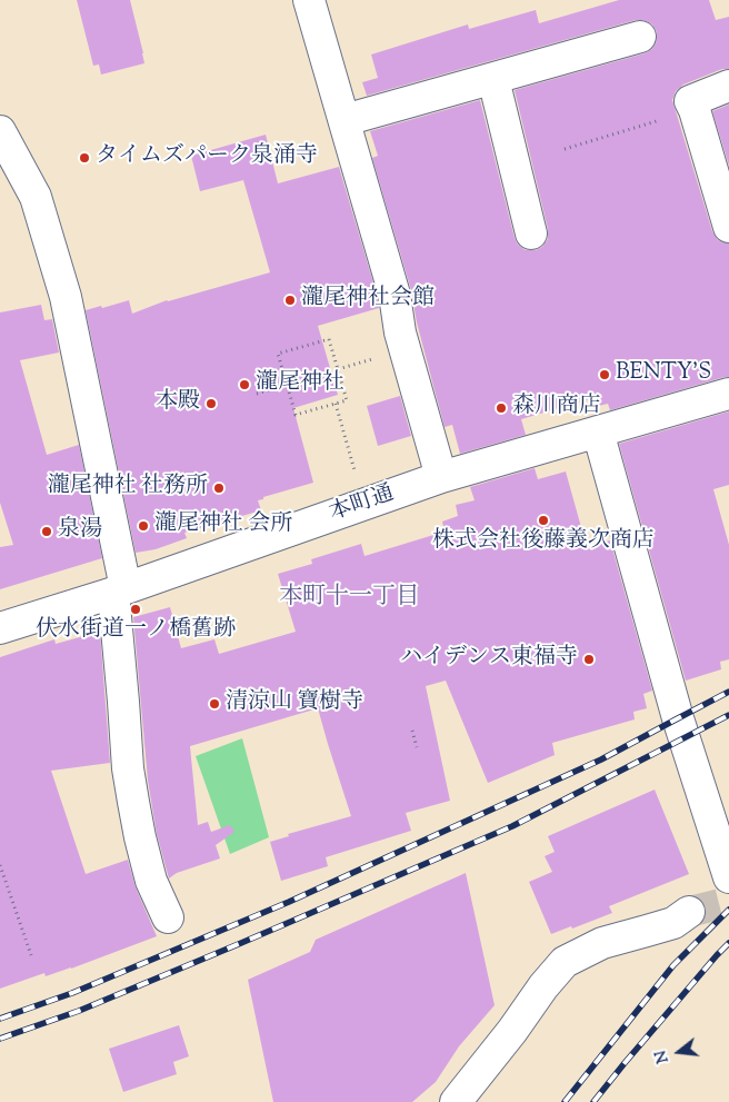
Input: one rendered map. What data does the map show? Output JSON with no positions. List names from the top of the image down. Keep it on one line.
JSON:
{"streets":{"street":["本町通"]},"districts":["本町十一丁目"],"places":["タイムズパーク泉涌寺","瀧尾神社会館","BENTY'S","瀧尾神社","本殿","森川商店","瀧尾神社 社務所","株式会社後藤義次商店","瀧尾神社 会所","泉湯","伏水街道一ノ橋舊跡","ハイデンス東福寺","清涼山 寶樹寺"],"north":"left"}
